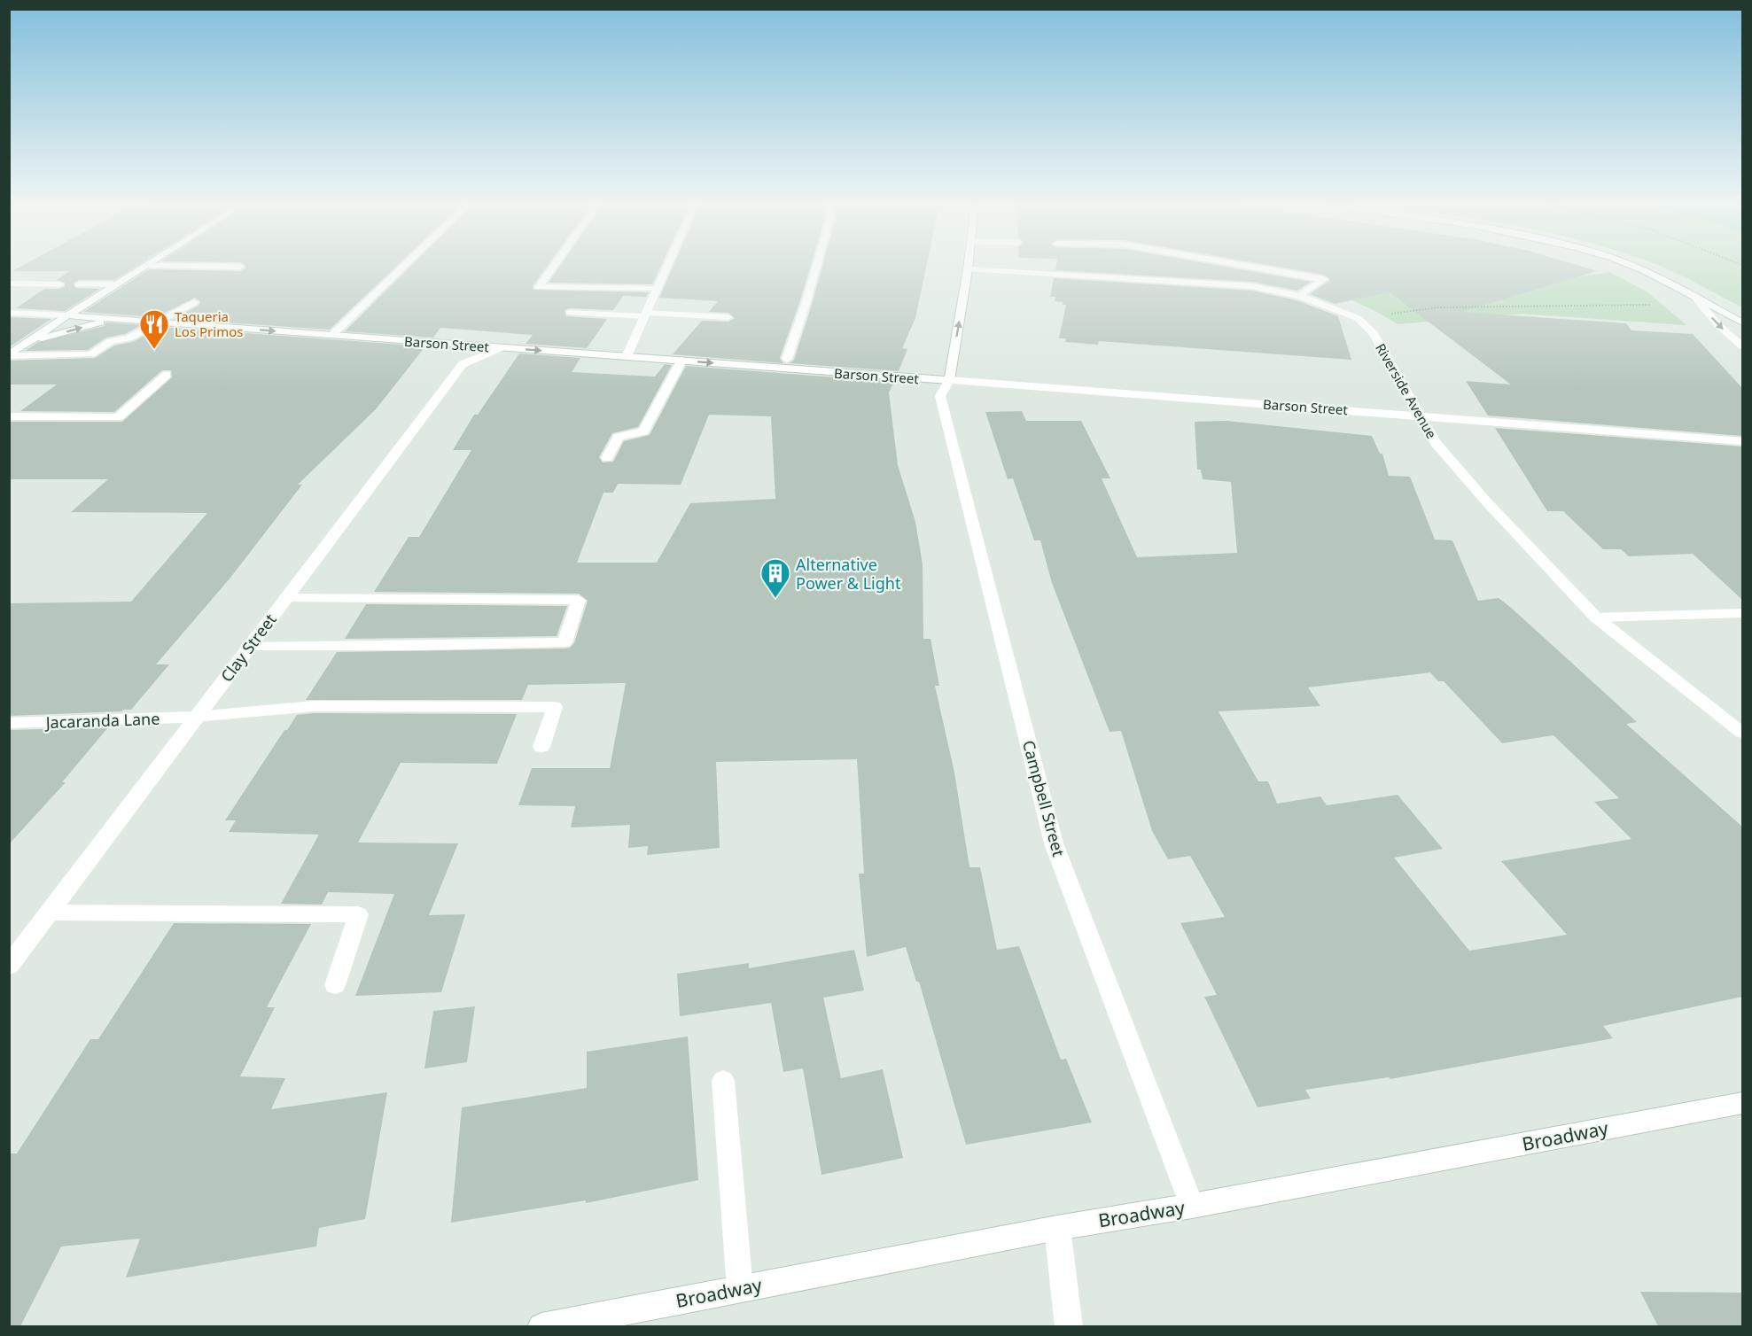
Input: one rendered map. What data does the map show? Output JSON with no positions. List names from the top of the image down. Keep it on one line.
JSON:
{"streets":{"street":["Barson Street","Riverside Avenue","Clay Street","Jacaranda Lane","Campbell Street","Broadway"]},"crossings":[["Barson Street","Riverside Avenue"],["Barson Street","Clay Street"],["Barson Street","Campbell Street"],["Clay Street","Jacaranda Lane"],["Campbell Street","Broadway"]],"places":{"restaurant":["Taqueria Los Primos"],"building":["Alternative Power & Light"]}}
